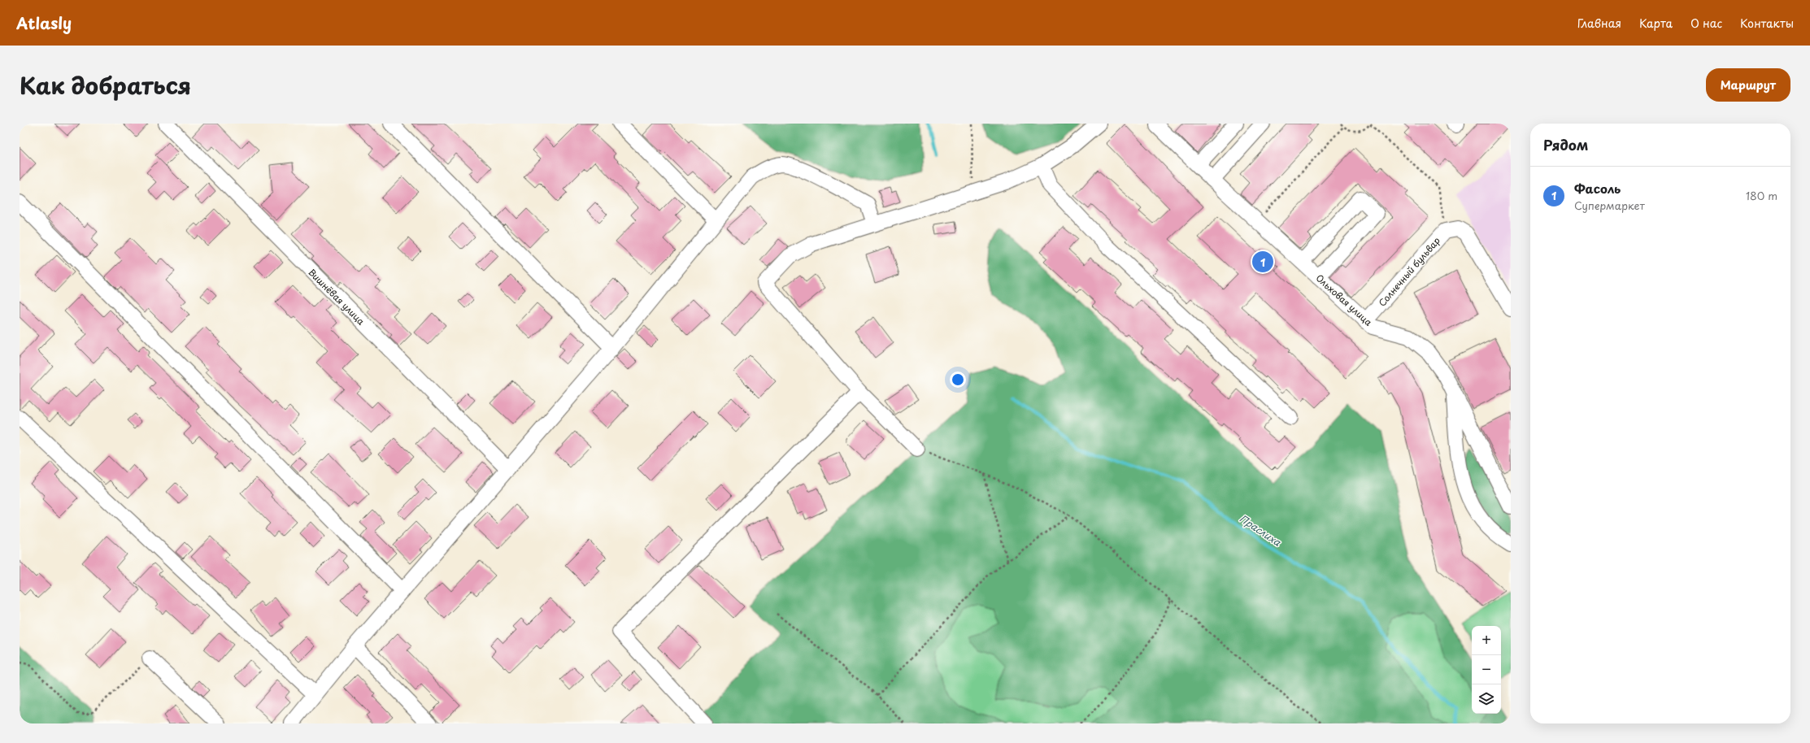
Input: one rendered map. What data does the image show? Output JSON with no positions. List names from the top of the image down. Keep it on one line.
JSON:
{"streets":{"street":["Солнечный бульвар","Вишнёвая улица","Ольховая улица"]},"crossings":[["Солнечный бульвар","Ольховая улица"]],"water":["Праслиха"],"page":{"header":"Atlasly","nav":["Главная","Карта","О нас","Контакты"],"title":"Как добраться","buttons":"Маршрут","heading":"Рядом","list":[{"mark":"1","name":"Фасоль","note":"Супермаркет","value":"180 m"}],"pins":"1","map_buttons":["+","−"]}}
